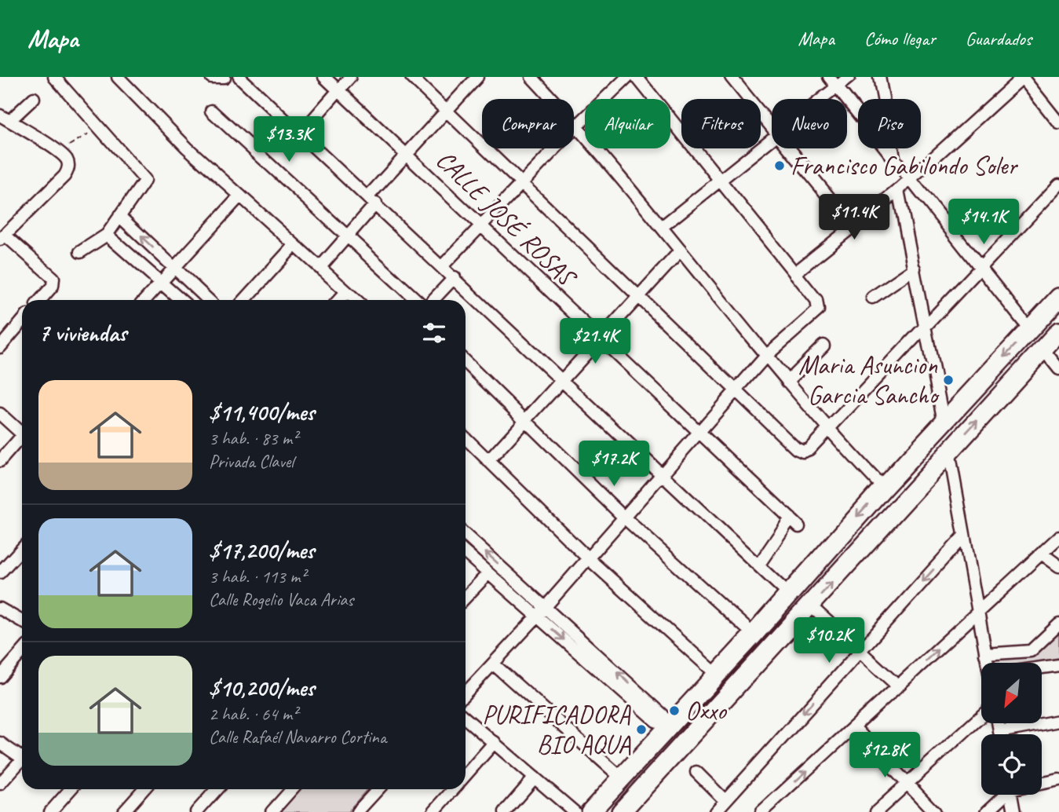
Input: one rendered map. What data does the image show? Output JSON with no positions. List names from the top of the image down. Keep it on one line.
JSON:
{"streets":{"street":["CALLE JOSÉ ROSAS"]},"places":["Francisco Gabilondo Soler","Maria Asuncion Garcia Sancho","Oxxo","PURIFICADORA BIO AQUA"],"north":"bottom left","page":{"header":"Mapa","nav":["Mapa","Cómo llegar","Guardados"],"chip":["Comprar","Alquilar","Filtros","Nuevo","Piso"],"price":["$13.3K","$11.4K","$14.1K","$21.4K","$17.2K","$10.2K","$12.8K"],"heading":"7 viviendas","list":[{"name":"$11,400/mes","note":"3 hab. · 83 m² · Privada Clavel"},{"name":"$17,200/mes","note":"3 hab. · 113 m² · Calle Rogelio Vaca Arias"},{"name":"$10,200/mes","note":"2 hab. · 64 m² · Calle Rafaél Navarro Cortina"}]}}
